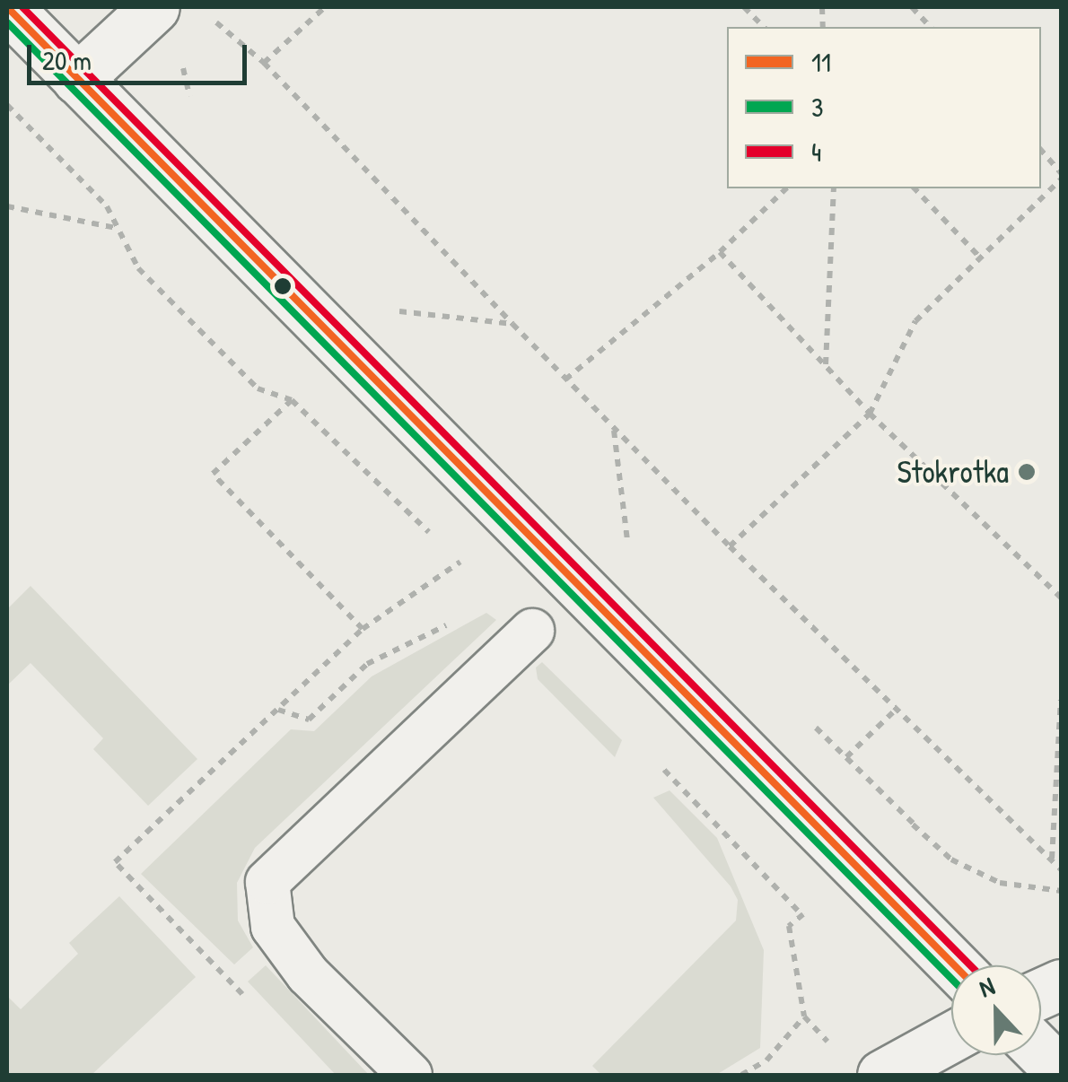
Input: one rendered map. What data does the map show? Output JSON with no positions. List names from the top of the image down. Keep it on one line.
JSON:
{"places":["Stokrotka"],"lines":["transit line 11","transit line 4","transit line 3"],"legend":["11","3","4"],"scale_bar":"20 m","north":"top"}
